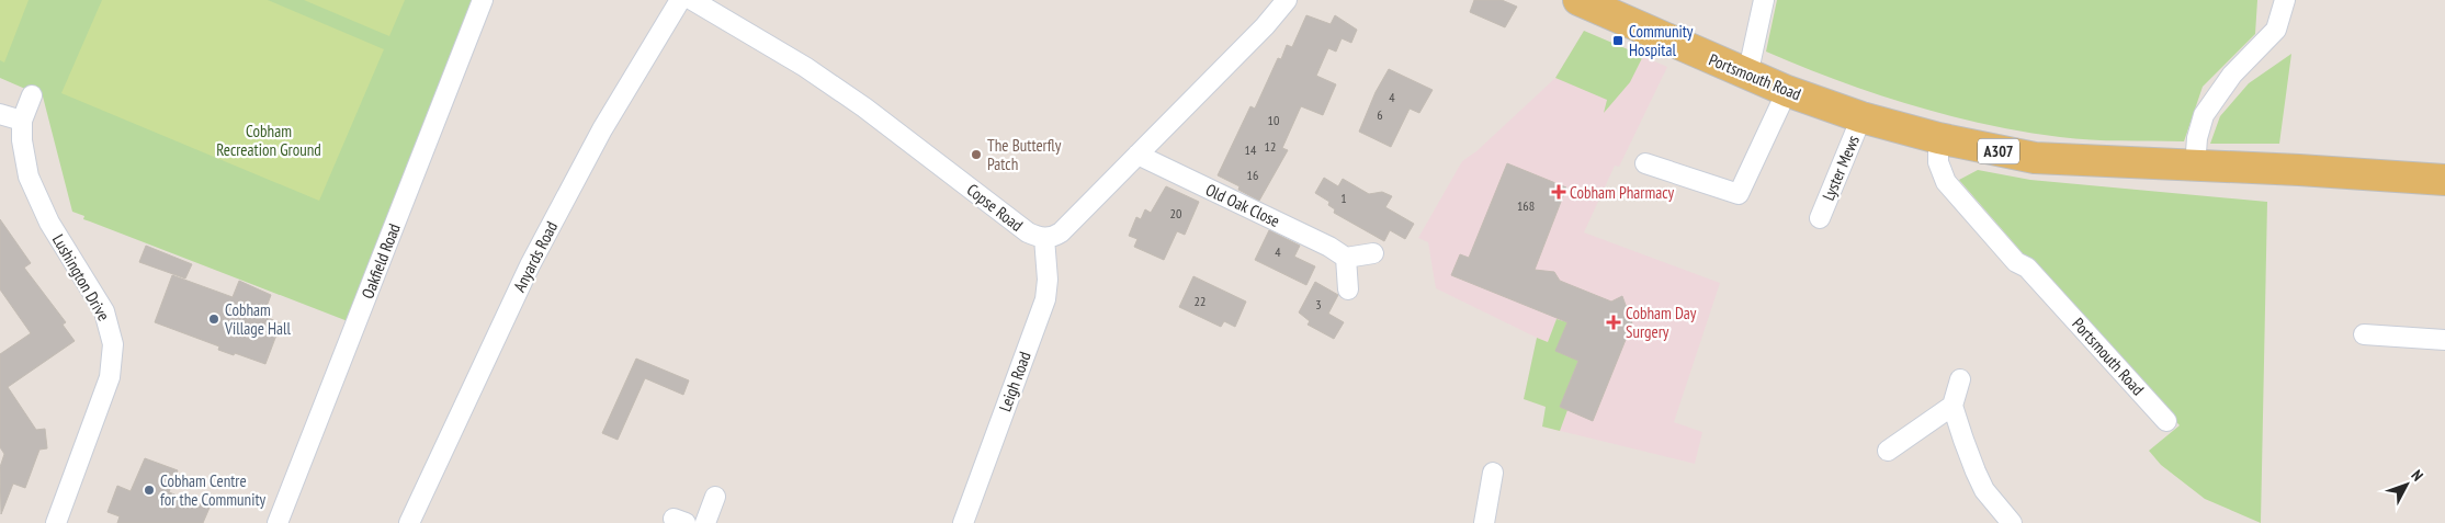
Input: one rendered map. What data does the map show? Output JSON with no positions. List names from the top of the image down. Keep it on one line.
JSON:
{"streets":{"main road":["Portsmouth Road","A307"],"street":["Lyster Mews","Old Oak Close","Copse Road","Anyards Road","Oakfield Road","Lushington Drive","Leigh Road"]},"crossings":[["Portsmouth Road","Lyster Mews"],["Copse Road","Leigh Road"]],"parks":["Cobham Recreation Ground"],"places":{"transit":["Community Hospital"],"other":["The Butterfly Patch","Cobham Village Hall","Cobham Centre for the Community"],"health":["Cobham Pharmacy","Cobham Day Surgery"]},"house_numbers":["4","6","10","12","14","16","1","168","20","4","22","3"],"north":"top right"}
